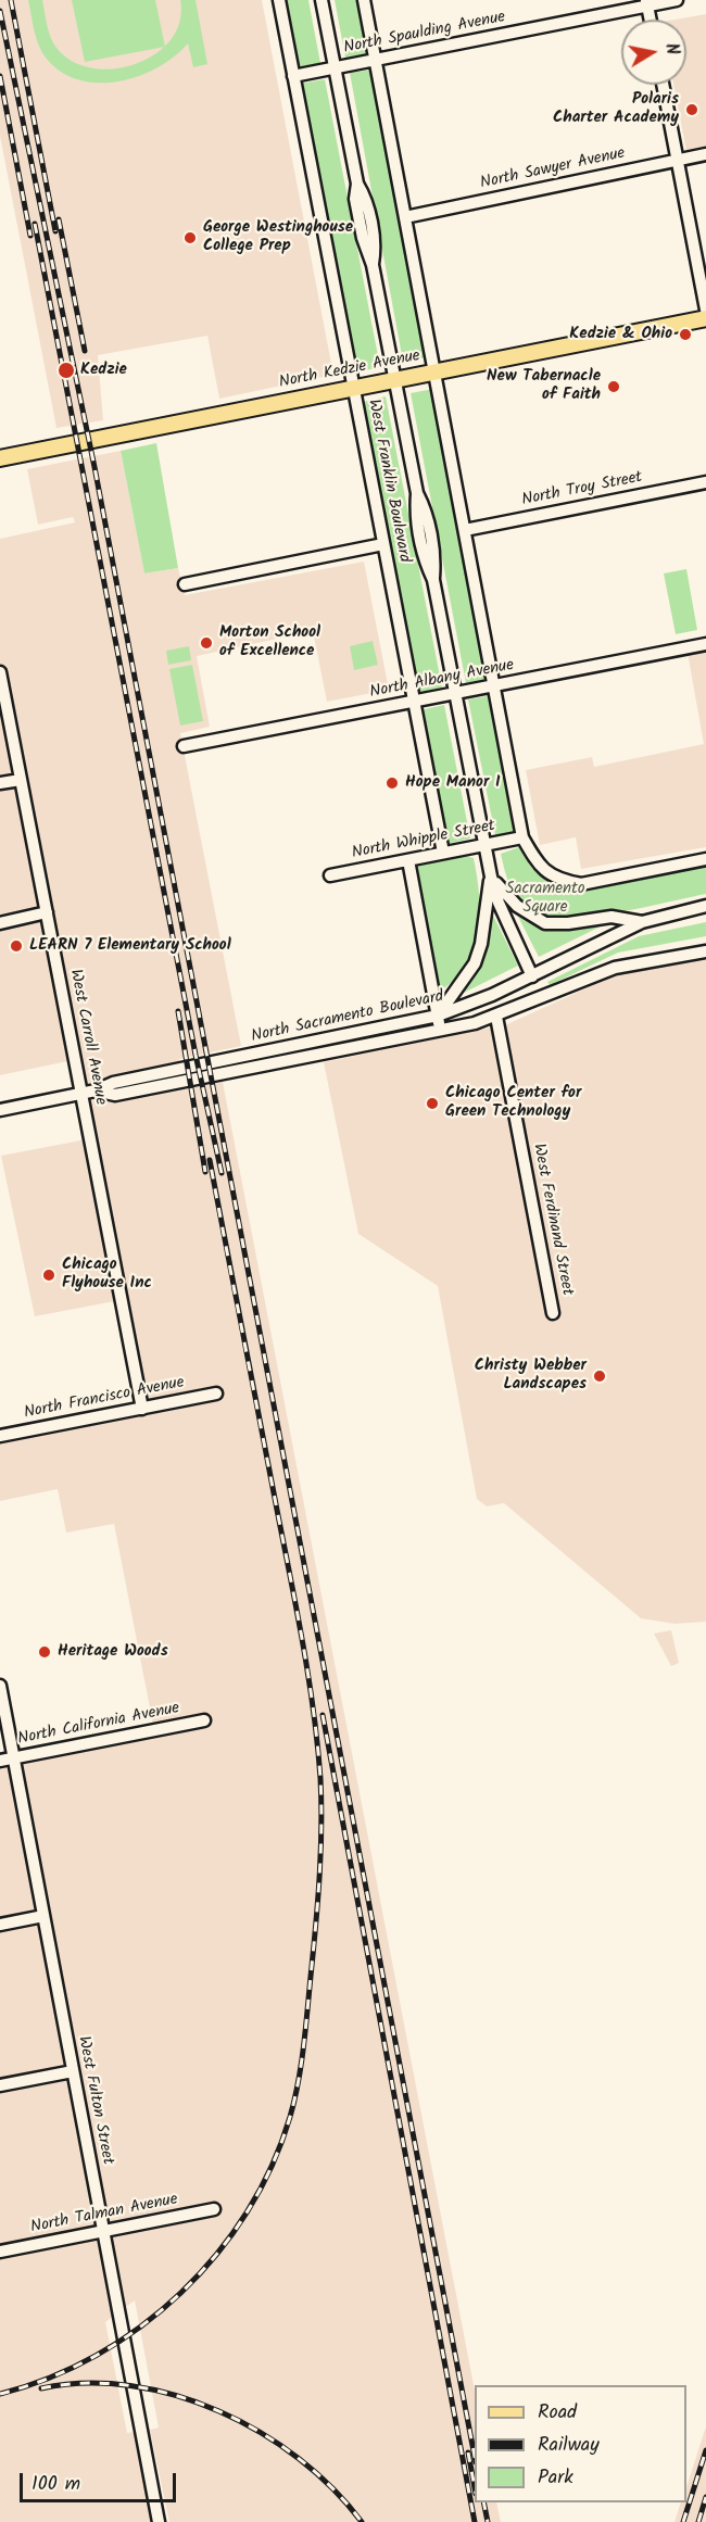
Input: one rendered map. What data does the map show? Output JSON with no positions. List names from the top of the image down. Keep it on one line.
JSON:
{"streets":{"main road":["North Kedzie Avenue"],"street":["North Spaulding Avenue","North Sawyer Avenue","West Franklin Boulevard","North Troy Street","North Albany Avenue","North Whipple Street","North Sacramento Boulevard","West Carroll Avenue","West Ferdinand Street","North Francisco Avenue","North California Avenue","West Fulton Street","North Talman Avenue"]},"crossings":[["North Spaulding Avenue","West Franklin Boulevard"],["North Kedzie Avenue","West Franklin Boulevard"],["West Franklin Boulevard","North Albany Avenue"],["West Franklin Boulevard","North Whipple Street"],["West Franklin Boulevard","North Sacramento Boulevard"],["North Sacramento Boulevard","West Carroll Avenue"],["North Sacramento Boulevard","West Ferdinand Street"],["West Carroll Avenue","North Francisco Avenue"],["North California Avenue","West Fulton Street"],["West Fulton Street","North Talman Avenue"]],"parks":["Sacramento Square"],"places":["Polaris Charter Academy","George Westinghouse College Prep","Kedzie & Ohio","Kedzie","New Tabernacle of Faith","Morton School of Excellence","Hope Manor I","LEARN 7 Elementary School","Chicago Center for Green Technology","Chicago Flyhouse Inc","Christy Webber Landscapes","Heritage Woods"],"legend":["Road","Railway","Park"],"scale_bar":"100 m","north":"right"}
